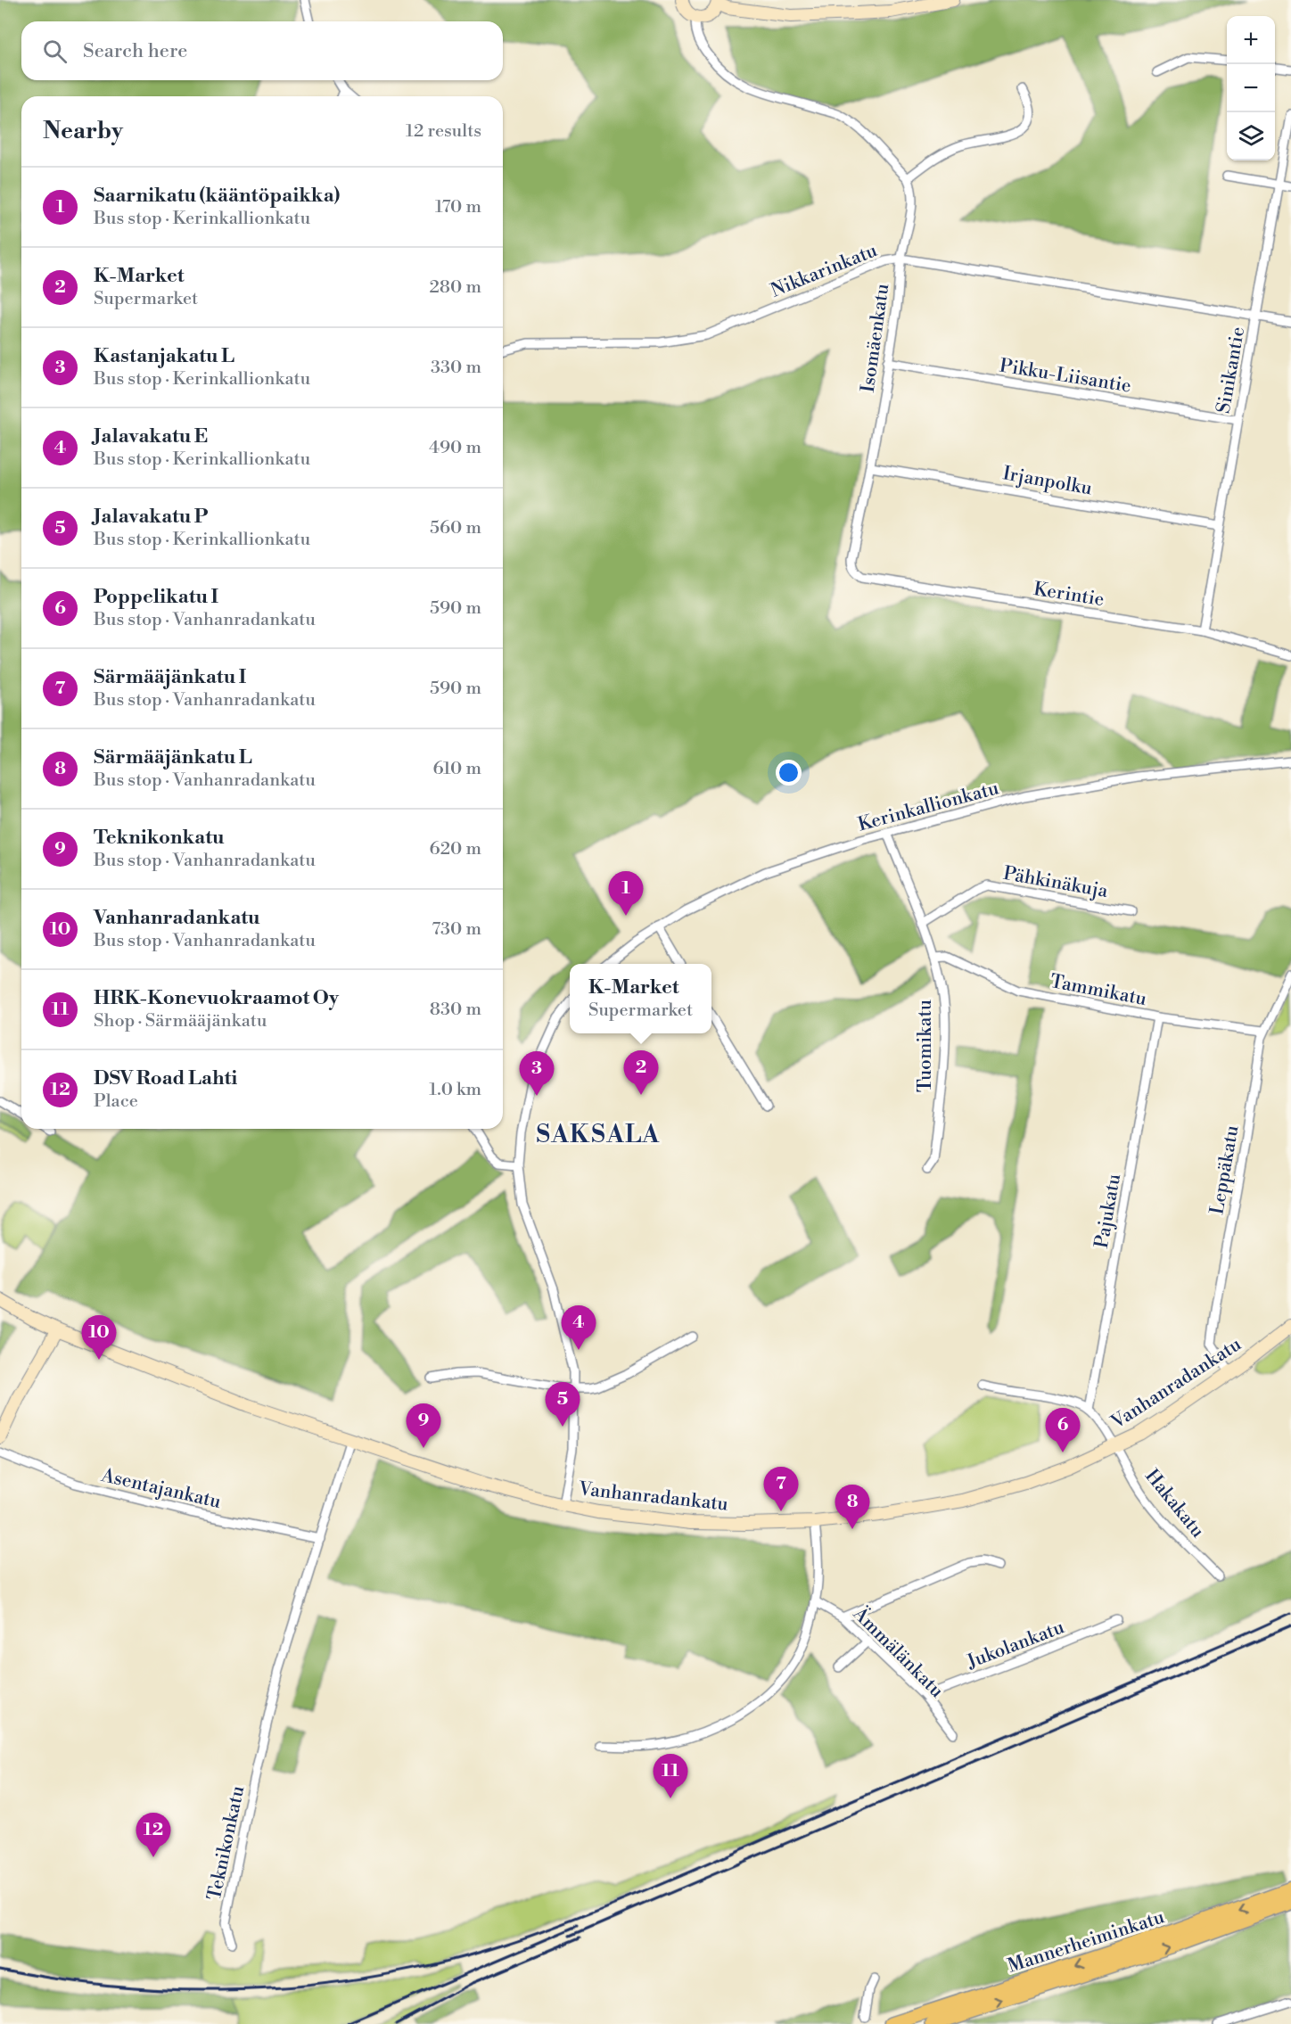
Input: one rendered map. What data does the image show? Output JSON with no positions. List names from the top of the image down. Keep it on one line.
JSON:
{"streets":{"main road":["Mannerheiminkatu"],"street":["Nikkarinkatu","Isomäenkatu","Sinikantie","Pikku-Liisantie","Irjanpolku","Kerintie","Kerinkallionkatu","Pähkinäkuja","Tammikatu","Tuomikatu","Leppäkatu","Pajukatu","Vanhanradankatu","Asentajankatu","Hakakatu","Jukolankatu","Ämmälänkatu","Teknikonkatu"]},"crossings":[["Nikkarinkatu","Isomäenkatu"],["Nikkarinkatu","Sinikantie"],["Isomäenkatu","Pikku-Liisantie"],["Isomäenkatu","Irjanpolku"],["Isomäenkatu","Kerintie"],["Sinikantie","Pikku-Liisantie"],["Sinikantie","Irjanpolku"],["Sinikantie","Kerintie"],["Kerinkallionkatu","Tuomikatu"],["Pähkinäkuja","Tuomikatu"],["Tammikatu","Tuomikatu"],["Tammikatu","Leppäkatu"],["Tammikatu","Pajukatu"],["Leppäkatu","Vanhanradankatu"],["Pajukatu","Hakakatu"],["Vanhanradankatu","Hakakatu"],["Vanhanradankatu","Teknikonkatu"],["Asentajankatu","Teknikonkatu"],["Jukolankatu","Ämmälänkatu"]],"districts":["SAKSALA"],"page":{"map_buttons":["+","−"],"search":"Search here","heading":["Nearby","12 results"],"list":[{"mark":"1","name":"Saarnikatu (kääntöpaikka)","note":"Bus stop · Kerinkallionkatu","value":"170 m"},{"mark":"2","name":"K-Market","note":"Supermarket","value":"280 m"},{"mark":"3","name":"Kastanjakatu L","note":"Bus stop · Kerinkallionkatu","value":"330 m"},{"mark":"4","name":"Jalavakatu E","note":"Bus stop · Kerinkallionkatu","value":"490 m"},{"mark":"5","name":"Jalavakatu P","note":"Bus stop · Kerinkallionkatu","value":"560 m"},{"mark":"6","name":"Poppelikatu I","note":"Bus stop · Vanhanradankatu","value":"590 m"},{"mark":"7","name":"Särmääjänkatu I","note":"Bus stop · Vanhanradankatu","value":"590 m"},{"mark":"8","name":"Särmääjänkatu L","note":"Bus stop · Vanhanradankatu","value":"610 m"},{"mark":"9","name":"Teknikonkatu","note":"Bus stop · Vanhanradankatu","value":"620 m"},{"mark":"10","name":"Vanhanradankatu","note":"Bus stop · Vanhanradankatu","value":"730 m"},{"mark":"11","name":"HRK-Konevuokraamot Oy","note":"Shop · Särmääjänkatu","value":"830 m"},{"mark":"12","name":"DSV Road Lahti","note":"Place","value":"1.0 km"}],"pins":["1","2","3","4","10","5","9","6","7","8","11","12"],"popup":["K-Market","Supermarket"]}}
